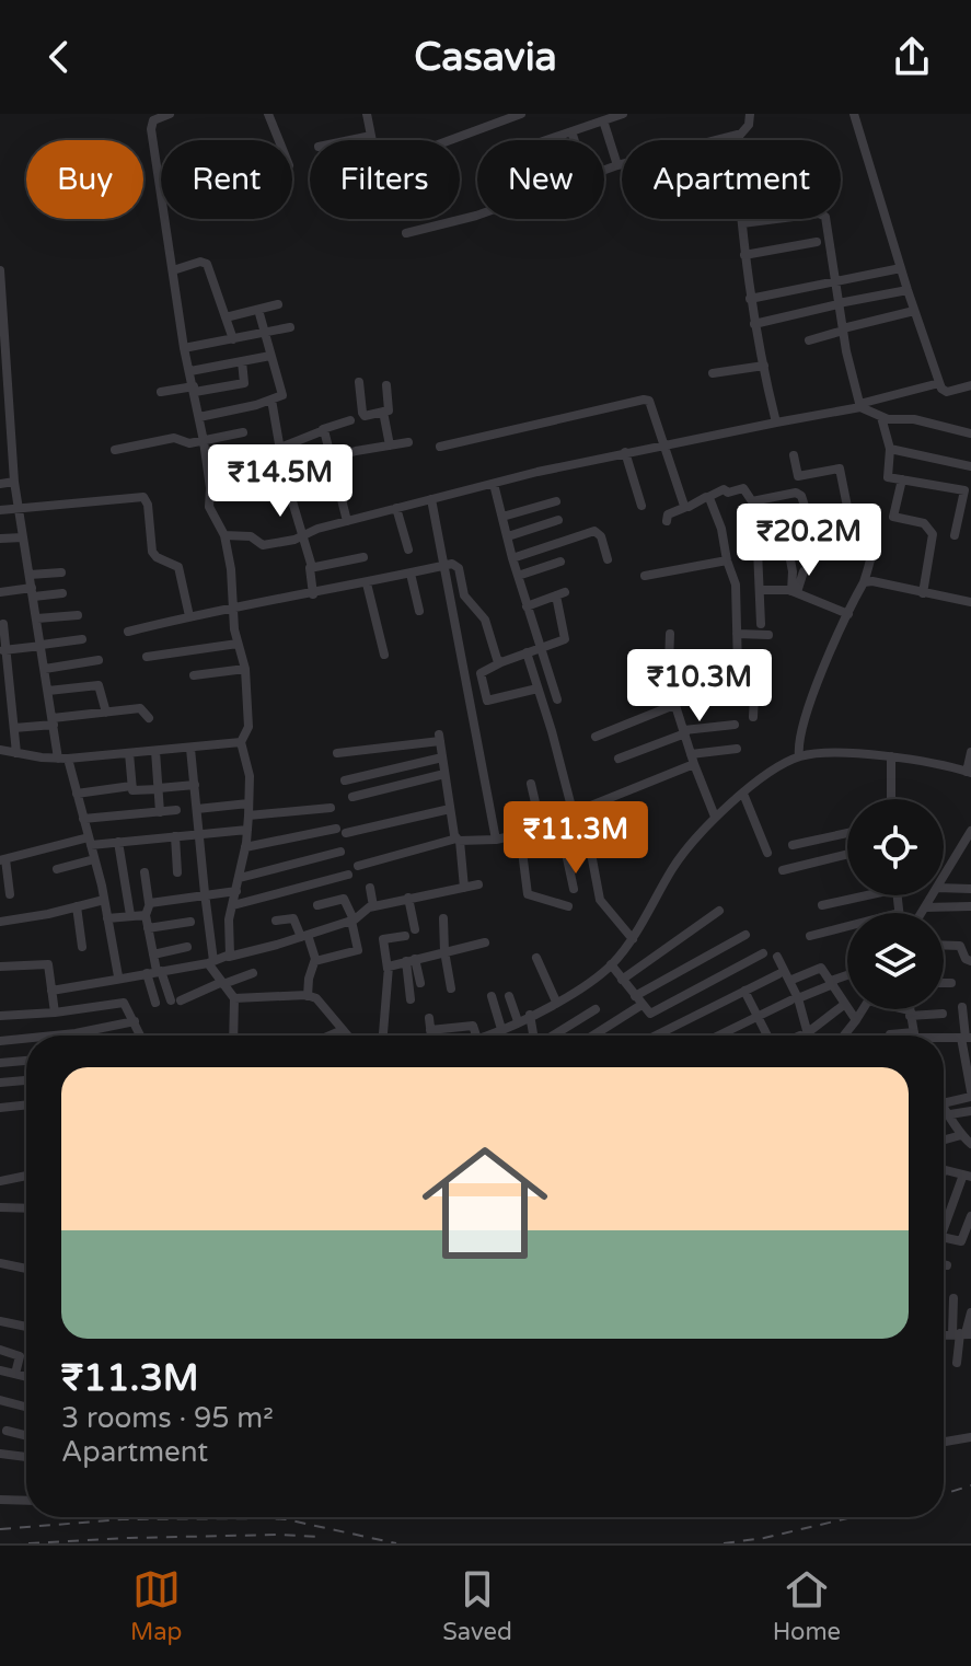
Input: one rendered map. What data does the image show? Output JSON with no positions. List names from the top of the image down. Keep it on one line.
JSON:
{"page":{"header":"Casavia","chip":["Buy","Rent","Filters","New","Apartment"],"price":["₹14.5M","₹20.2M","₹10.3M","₹11.3M"],"list":[{"name":"₹11.3M","note":"3 rooms · 95 m² · Apartment"}],"tabs":["Map","Saved","Home"]}}
